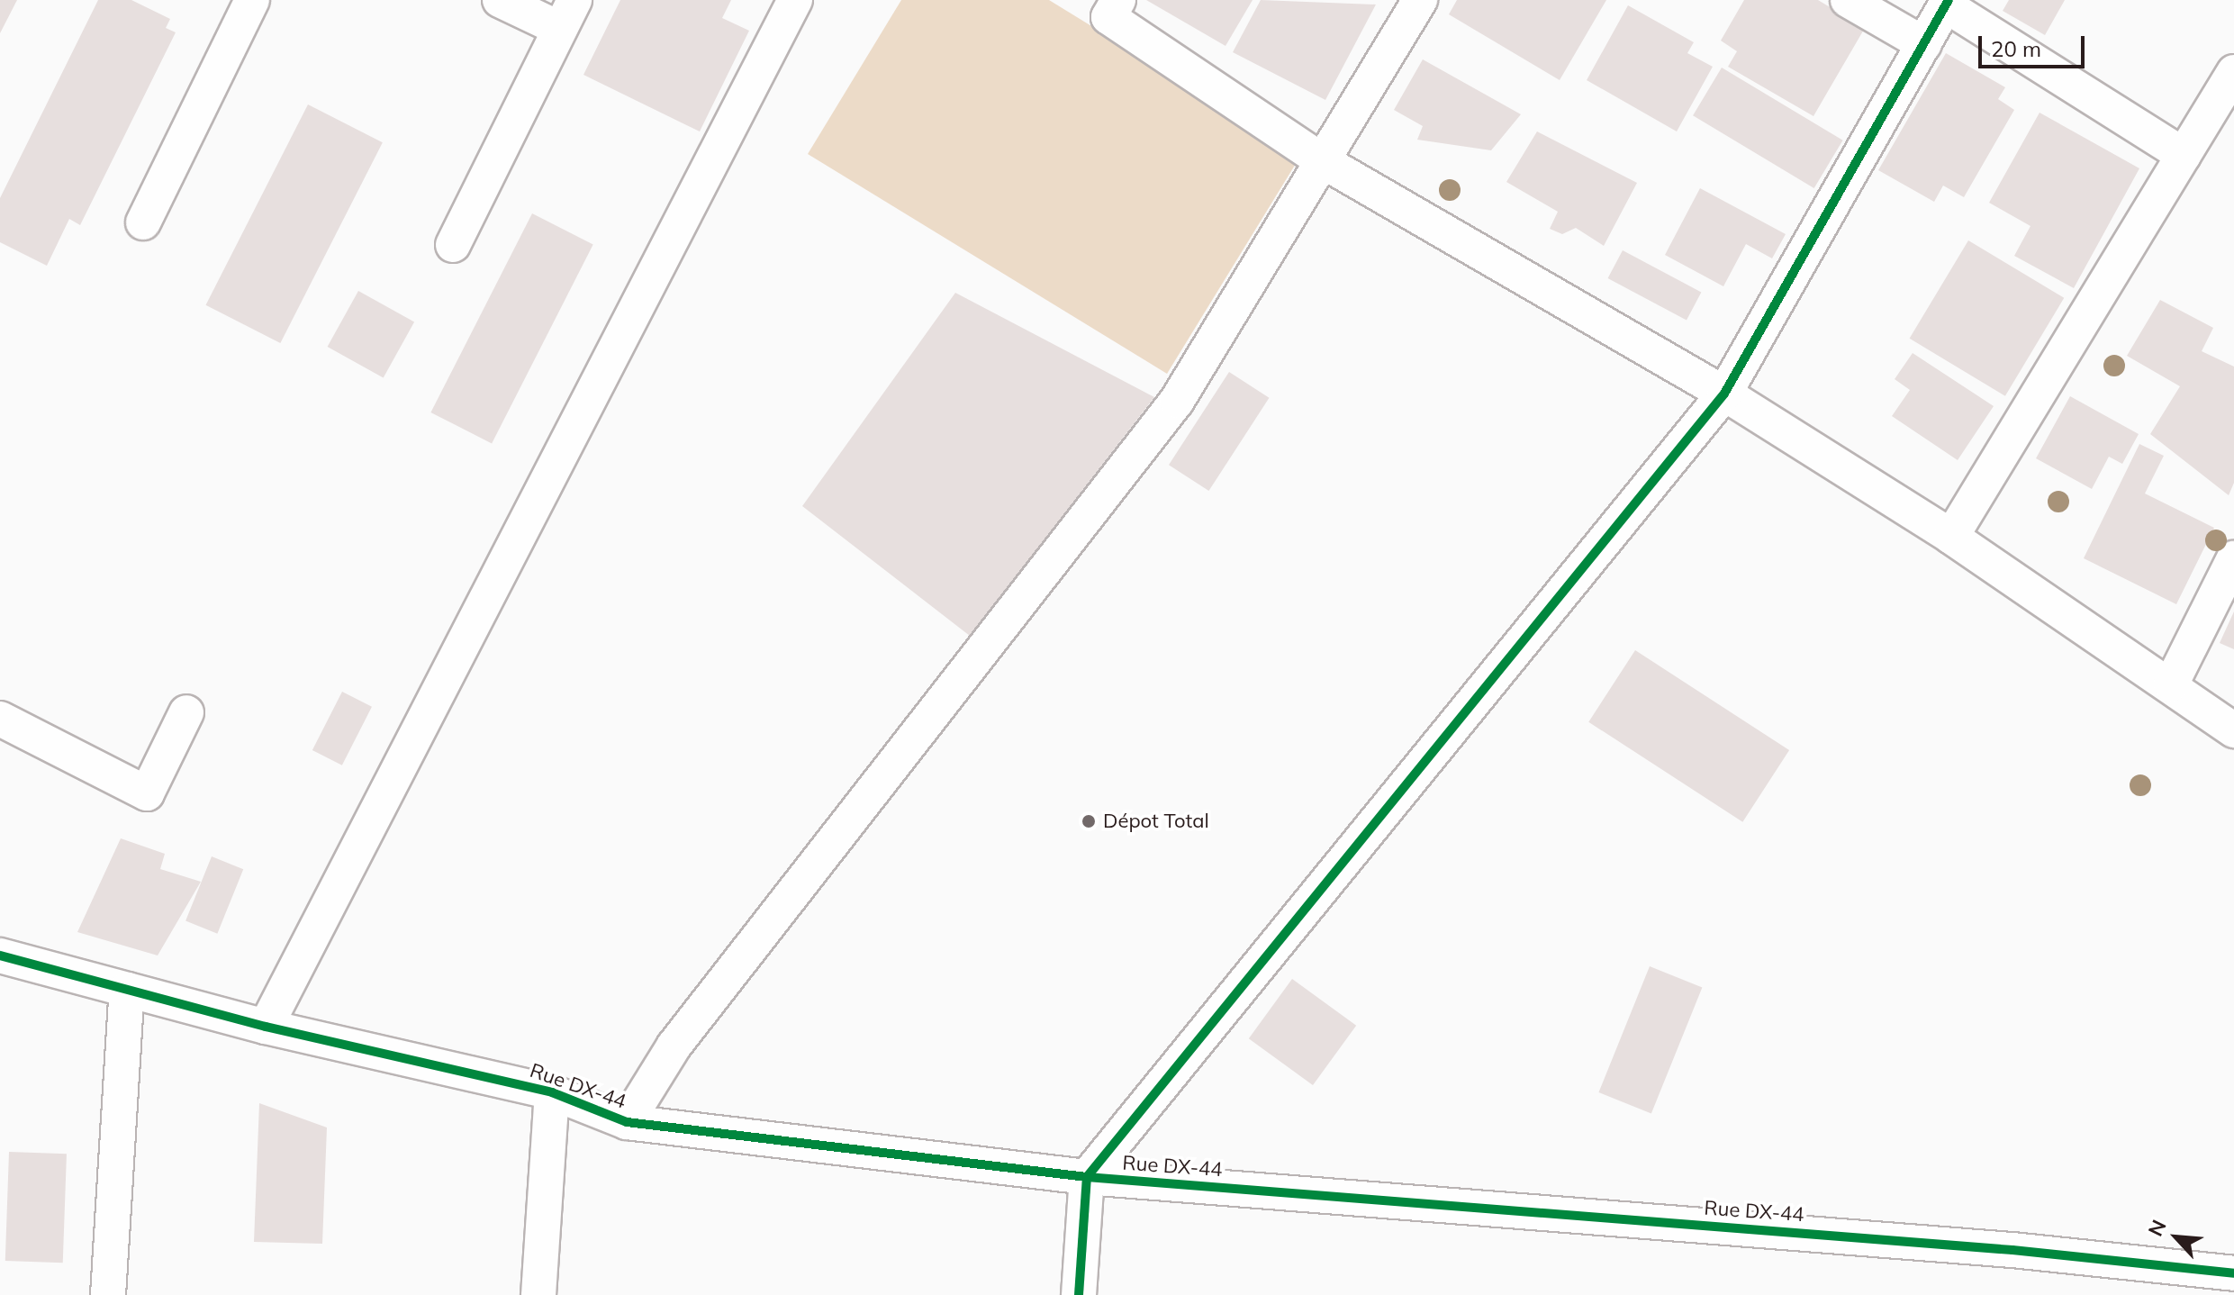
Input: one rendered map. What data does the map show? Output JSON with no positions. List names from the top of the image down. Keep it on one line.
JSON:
{"streets":{"street":["Rue DX-44"]},"places":["Dépot Total"],"scale_bar":"20 m","north":"top left"}
